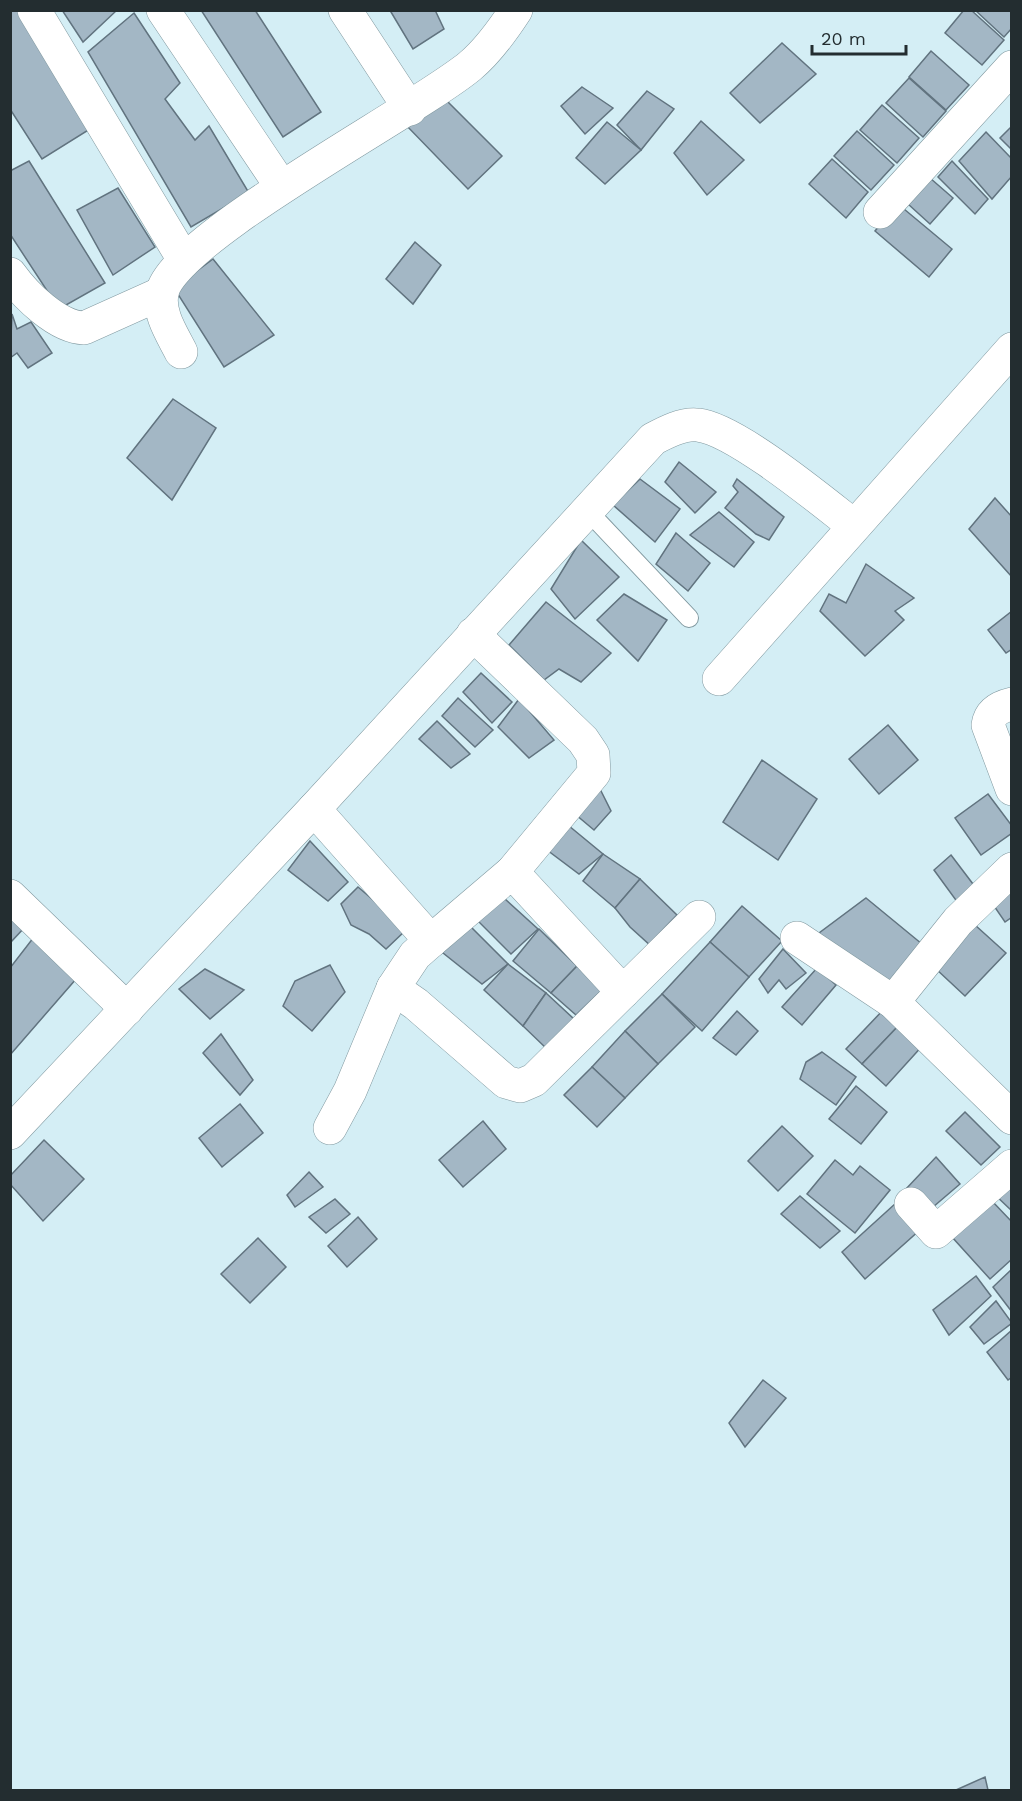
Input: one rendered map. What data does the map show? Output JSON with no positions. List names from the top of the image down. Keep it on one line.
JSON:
{"scale_bar":"20 m"}
